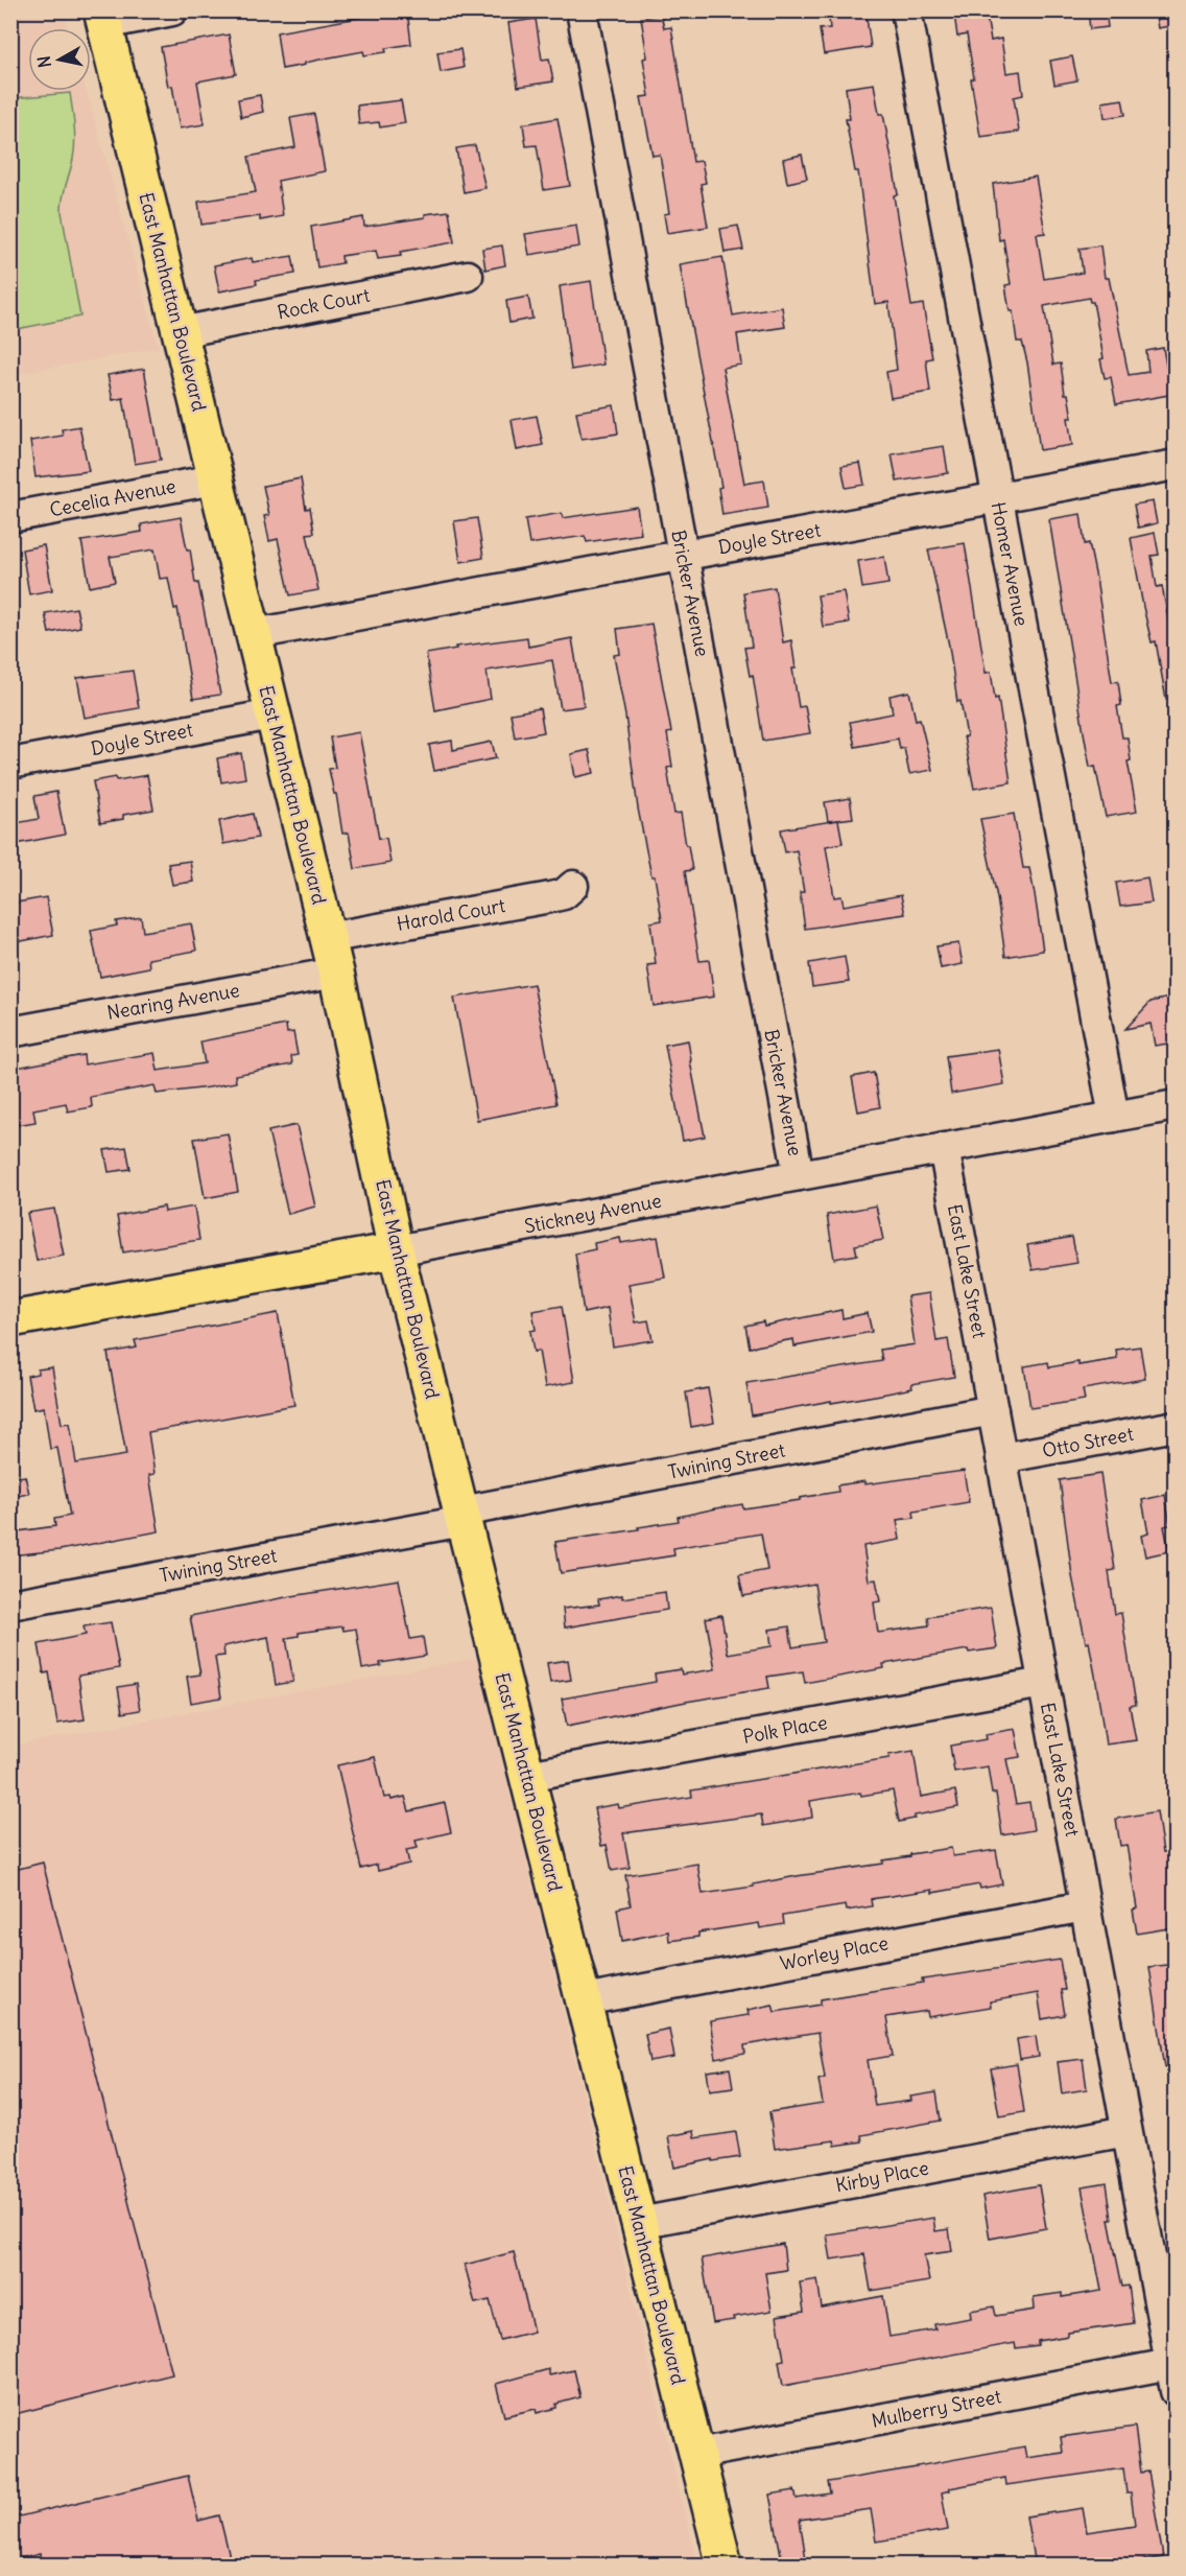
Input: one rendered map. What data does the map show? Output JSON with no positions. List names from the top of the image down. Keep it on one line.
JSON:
{"streets":{"main road":["East Manhattan Boulevard","Stickney Avenue"],"street":["Rock Court","Cecelia Avenue","Doyle Street","Homer Avenue","Bricker Avenue","Harold Court","Nearing Avenue","East Lake Street","Otto Street","Twining Street","Polk Place","Worley Place","Kirby Place","Mulberry Street"]},"crossings":[["East Manhattan Boulevard","Rock Court"],["East Manhattan Boulevard","Cecelia Avenue"],["East Manhattan Boulevard","Doyle Street"],["East Manhattan Boulevard","Harold Court"],["East Manhattan Boulevard","Nearing Avenue"],["East Manhattan Boulevard","Stickney Avenue"],["East Manhattan Boulevard","Twining Street"],["East Manhattan Boulevard","Polk Place"],["East Manhattan Boulevard","Worley Place"],["East Manhattan Boulevard","Kirby Place"],["East Manhattan Boulevard","Mulberry Street"],["Doyle Street","Homer Avenue"],["Doyle Street","Bricker Avenue"],["Homer Avenue","Stickney Avenue"],["Bricker Avenue","Stickney Avenue"],["Stickney Avenue","East Lake Street"],["East Lake Street","Otto Street"],["East Lake Street","Twining Street"],["East Lake Street","Polk Place"],["East Lake Street","Worley Place"],["East Lake Street","Kirby Place"],["East Lake Street","Mulberry Street"]],"north":"left"}
